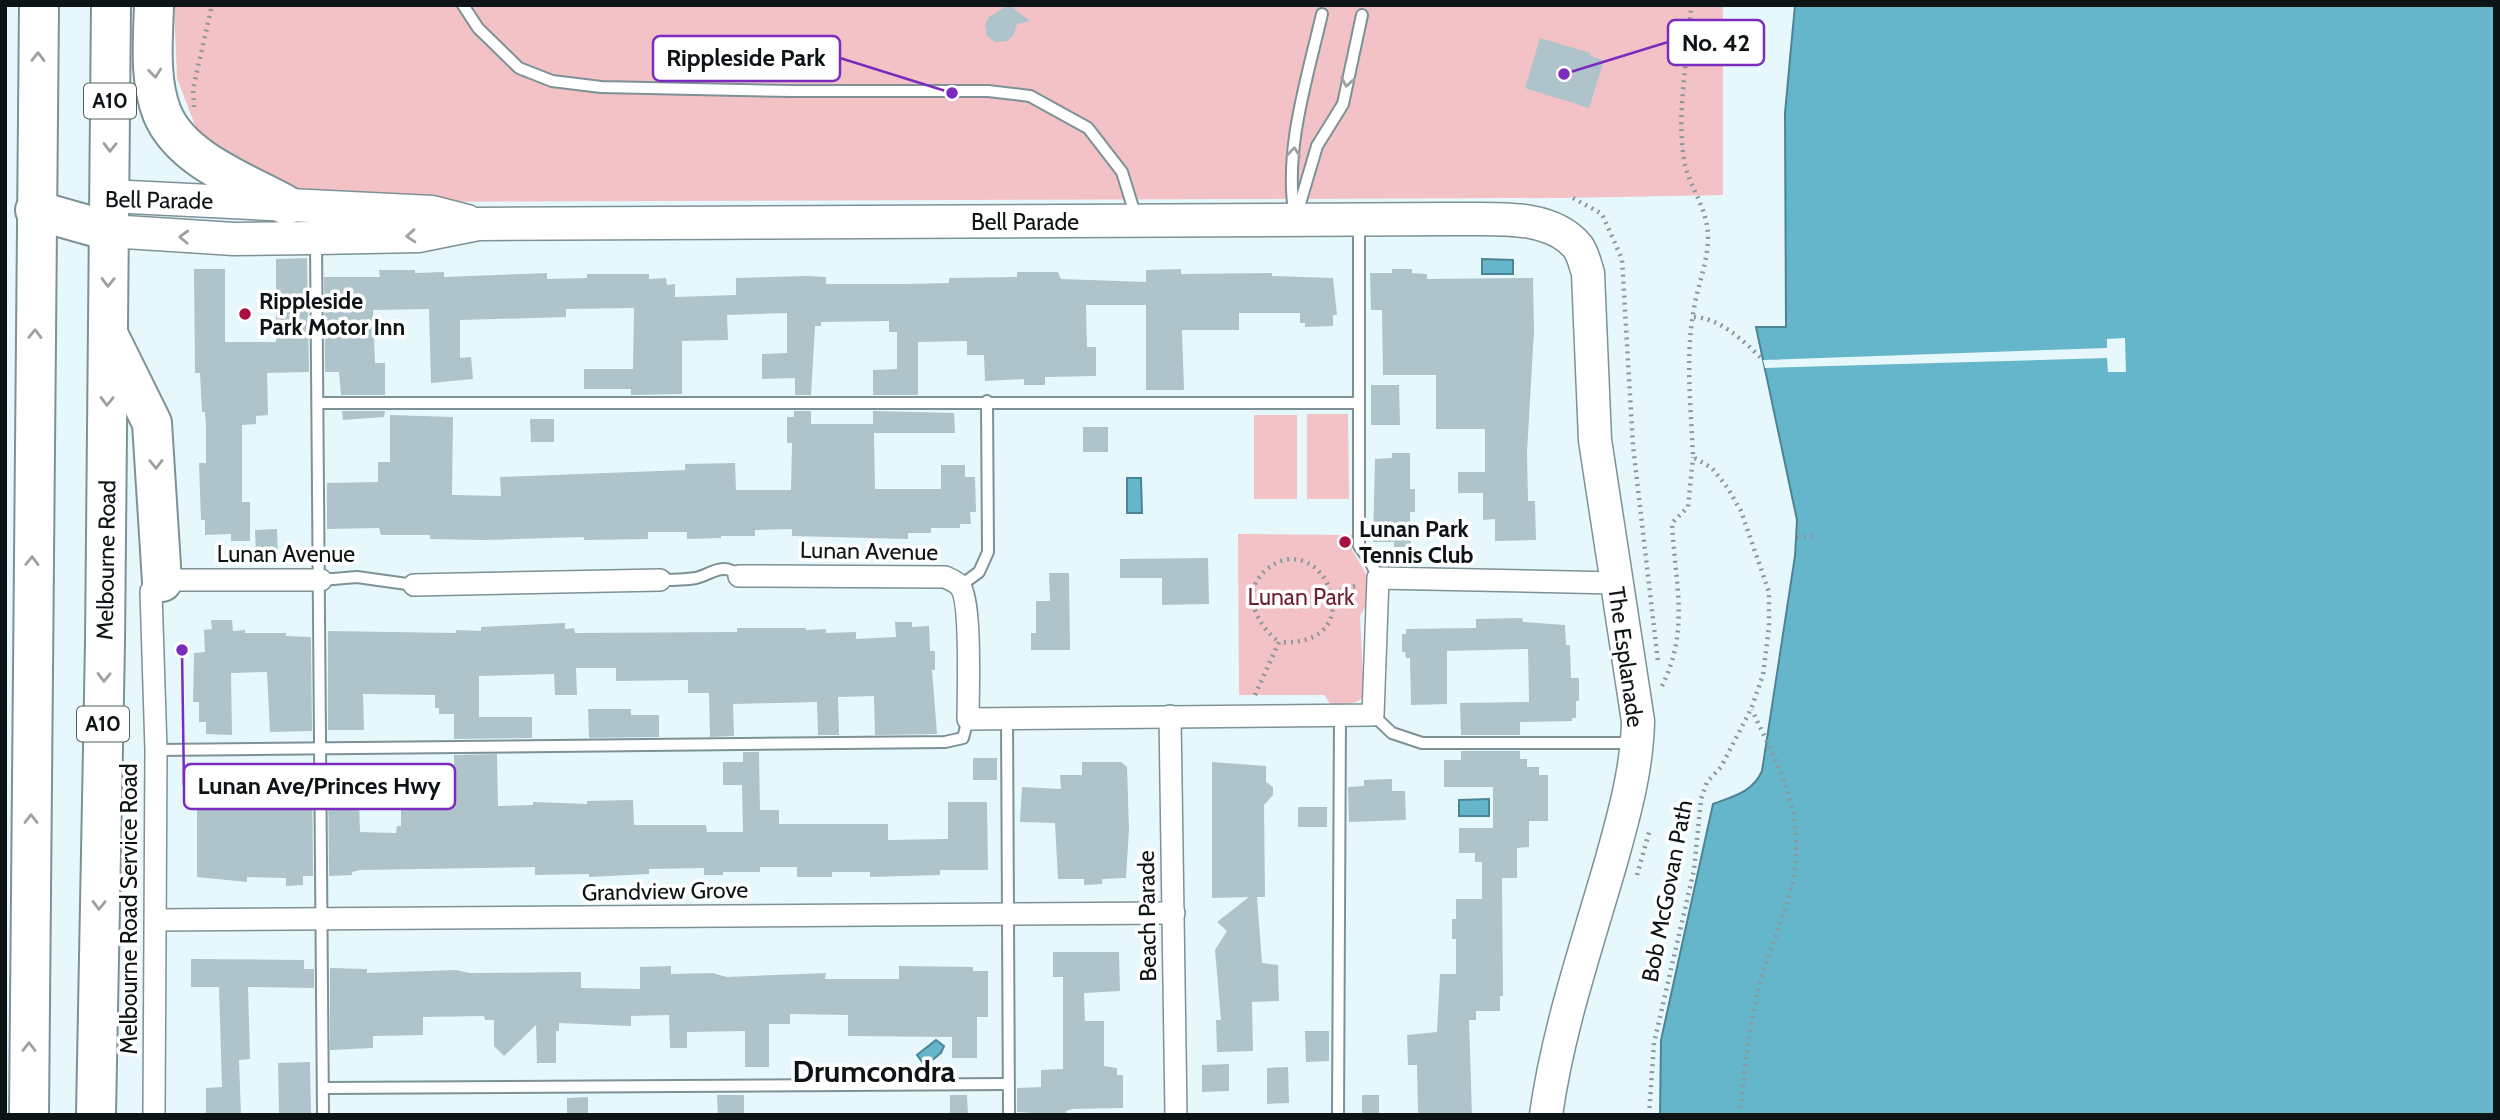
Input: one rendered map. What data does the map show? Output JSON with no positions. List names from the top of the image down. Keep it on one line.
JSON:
{"streets":{"highway":["A10","Bell Parade","Melbourne Road"],"street":["Lunan Avenue","The Esplanade","Grandview Grove","Melbourne Road Service Road","Beach Parade"],"path":["Bob McGovan Path"]},"crossings":[["Bell Parade","Melbourne Road"],["Bell Parade","The Esplanade"],["Lunan Avenue","Melbourne Road Service Road"],["Grandview Grove","Melbourne Road Service Road"],["Grandview Grove","Beach Parade"]],"districts":["Drumcondra"],"parks":["Lunan Park"],"places":["No. 42","Rippleside Park","Rippleside Park Motor Inn","Lunan Park Tennis Club","Lunan Ave/Princes Hwy"]}
